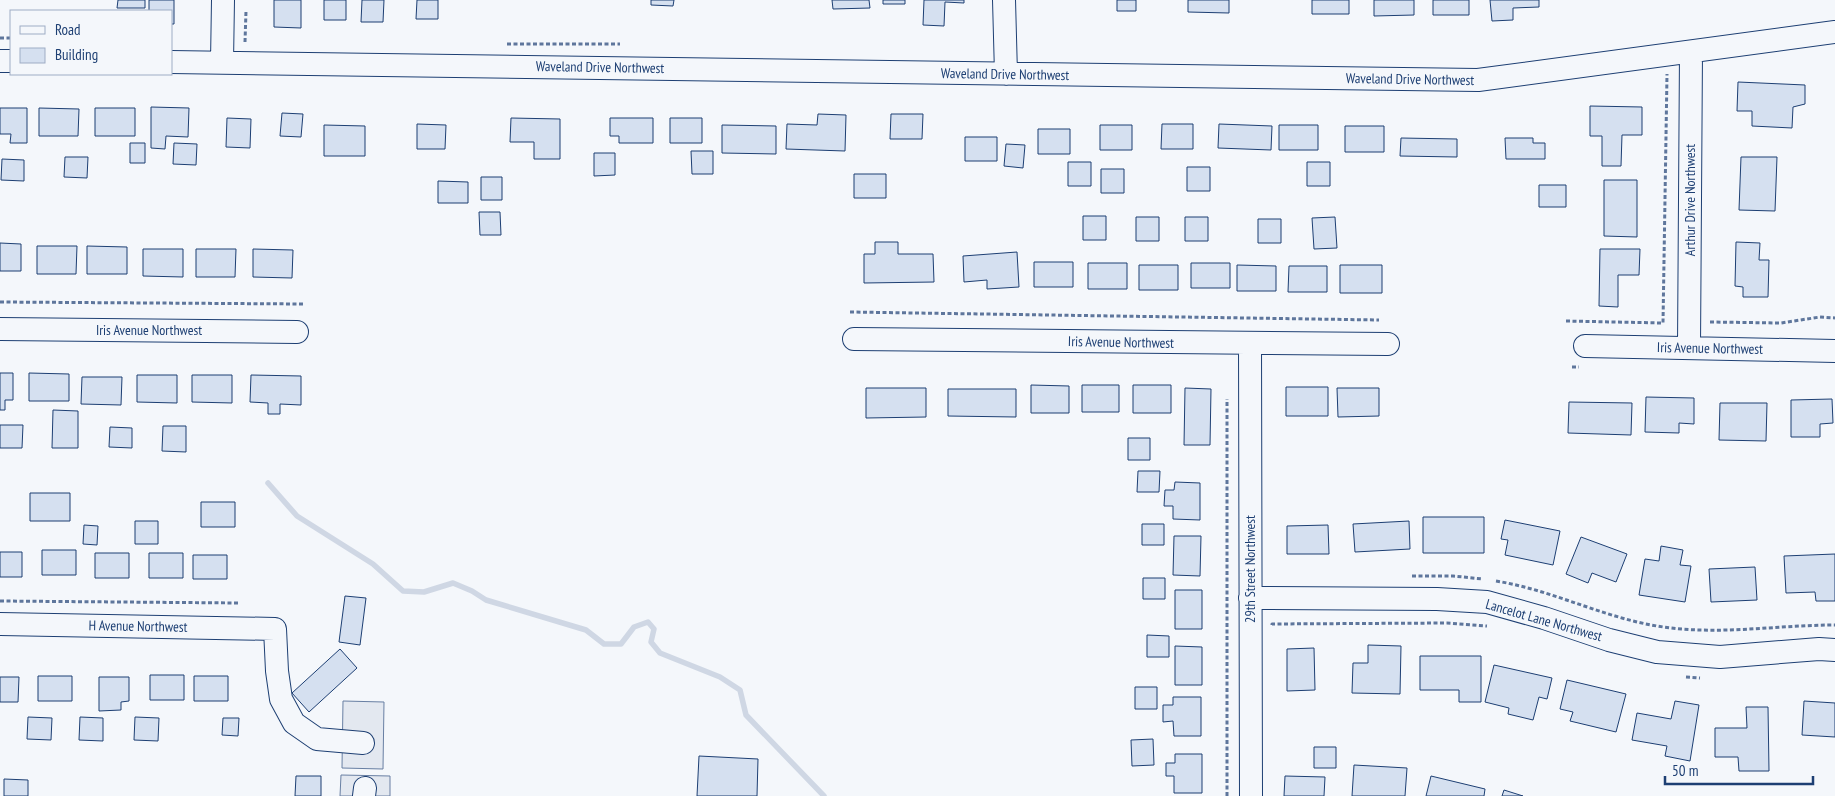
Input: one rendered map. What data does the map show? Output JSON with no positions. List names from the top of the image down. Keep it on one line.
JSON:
{"streets":{"street":["Waveland Drive Northwest","Arthur Drive Northwest","Iris Avenue Northwest","29th Street Northwest","Lancelot Lane Northwest","H Avenue Northwest"]},"crossings":[["Waveland Drive Northwest","Arthur Drive Northwest"],["Arthur Drive Northwest","Iris Avenue Northwest"],["Iris Avenue Northwest","29th Street Northwest"],["29th Street Northwest","Lancelot Lane Northwest"]],"legend":["Road","Building"],"scale_bar":"50 m"}
